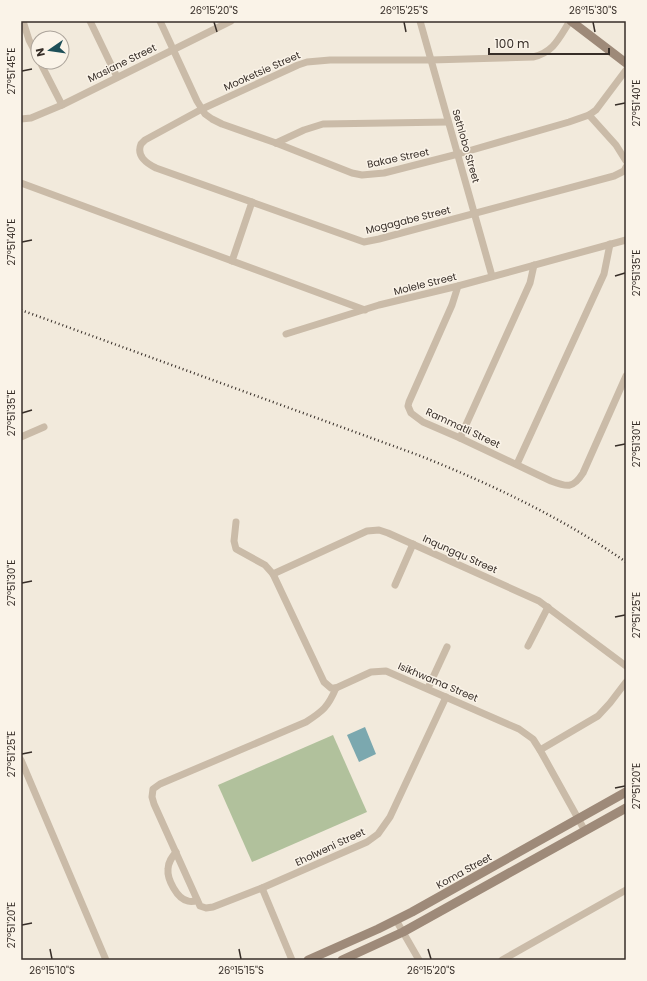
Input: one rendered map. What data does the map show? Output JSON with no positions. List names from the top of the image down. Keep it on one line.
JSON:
{"streets":{"main road":["Koma Street"],"street":["Masiane Street","Mooketsie Street","Sethlobo Street","Bakae Street","Mogagabe Street","Molele Street","Rammatli Street","Inqungqu Street","Isikhwama Street","Eholweni Street"]},"crossings":[["Masiane Street","Bakae Street"],["Mooketsie Street","Sethlobo Street"],["Mooketsie Street","Bakae Street"],["Mooketsie Street","Mogagabe Street"],["Sethlobo Street","Bakae Street"],["Sethlobo Street","Mogagabe Street"],["Sethlobo Street","Molele Street"],["Molele Street","Rammatli Street"],["Isikhwama Street","Eholweni Street"],["Isikhwama Street","Koma Street"]],"scale_bar":"100 m","north":"left","coordinates":["26°15'20\"S","26°15'25\"S","26°15'30\"S","27°51'45\"E","27°51'40\"E","27°51'35\"E","27°51'30\"E","27°51'25\"E","27°51'20\"E","26°15'10\"S","26°15'15\"S"]}
